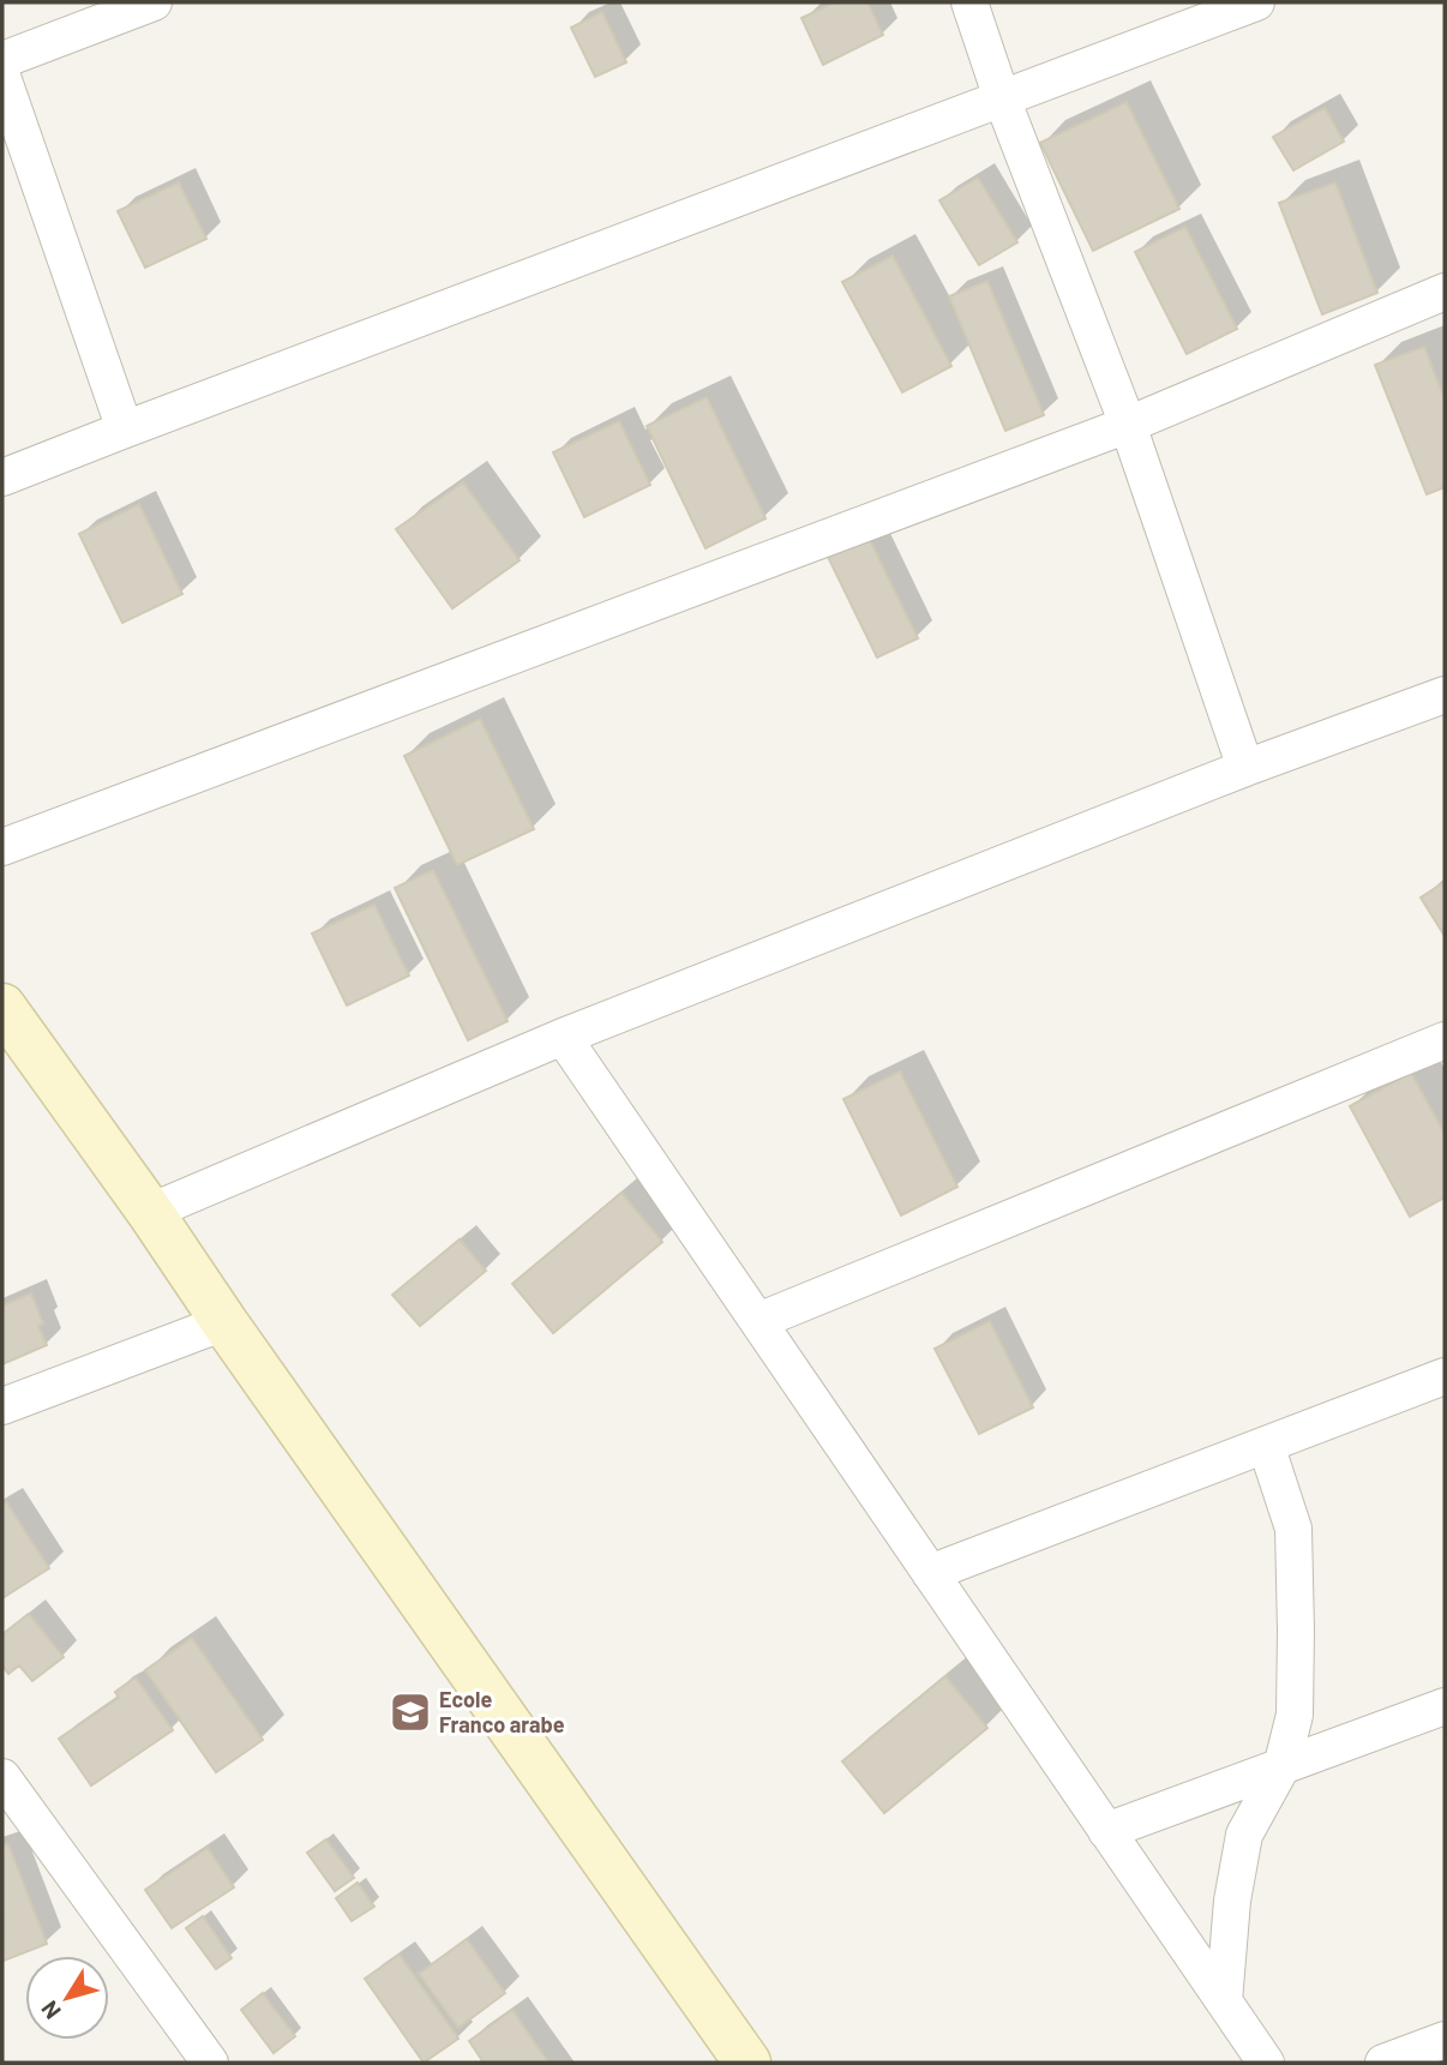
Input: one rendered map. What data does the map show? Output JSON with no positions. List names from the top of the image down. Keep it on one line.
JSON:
{"places":{"school or university":["Ecole Franco arabe"]},"north":"bottom left"}
